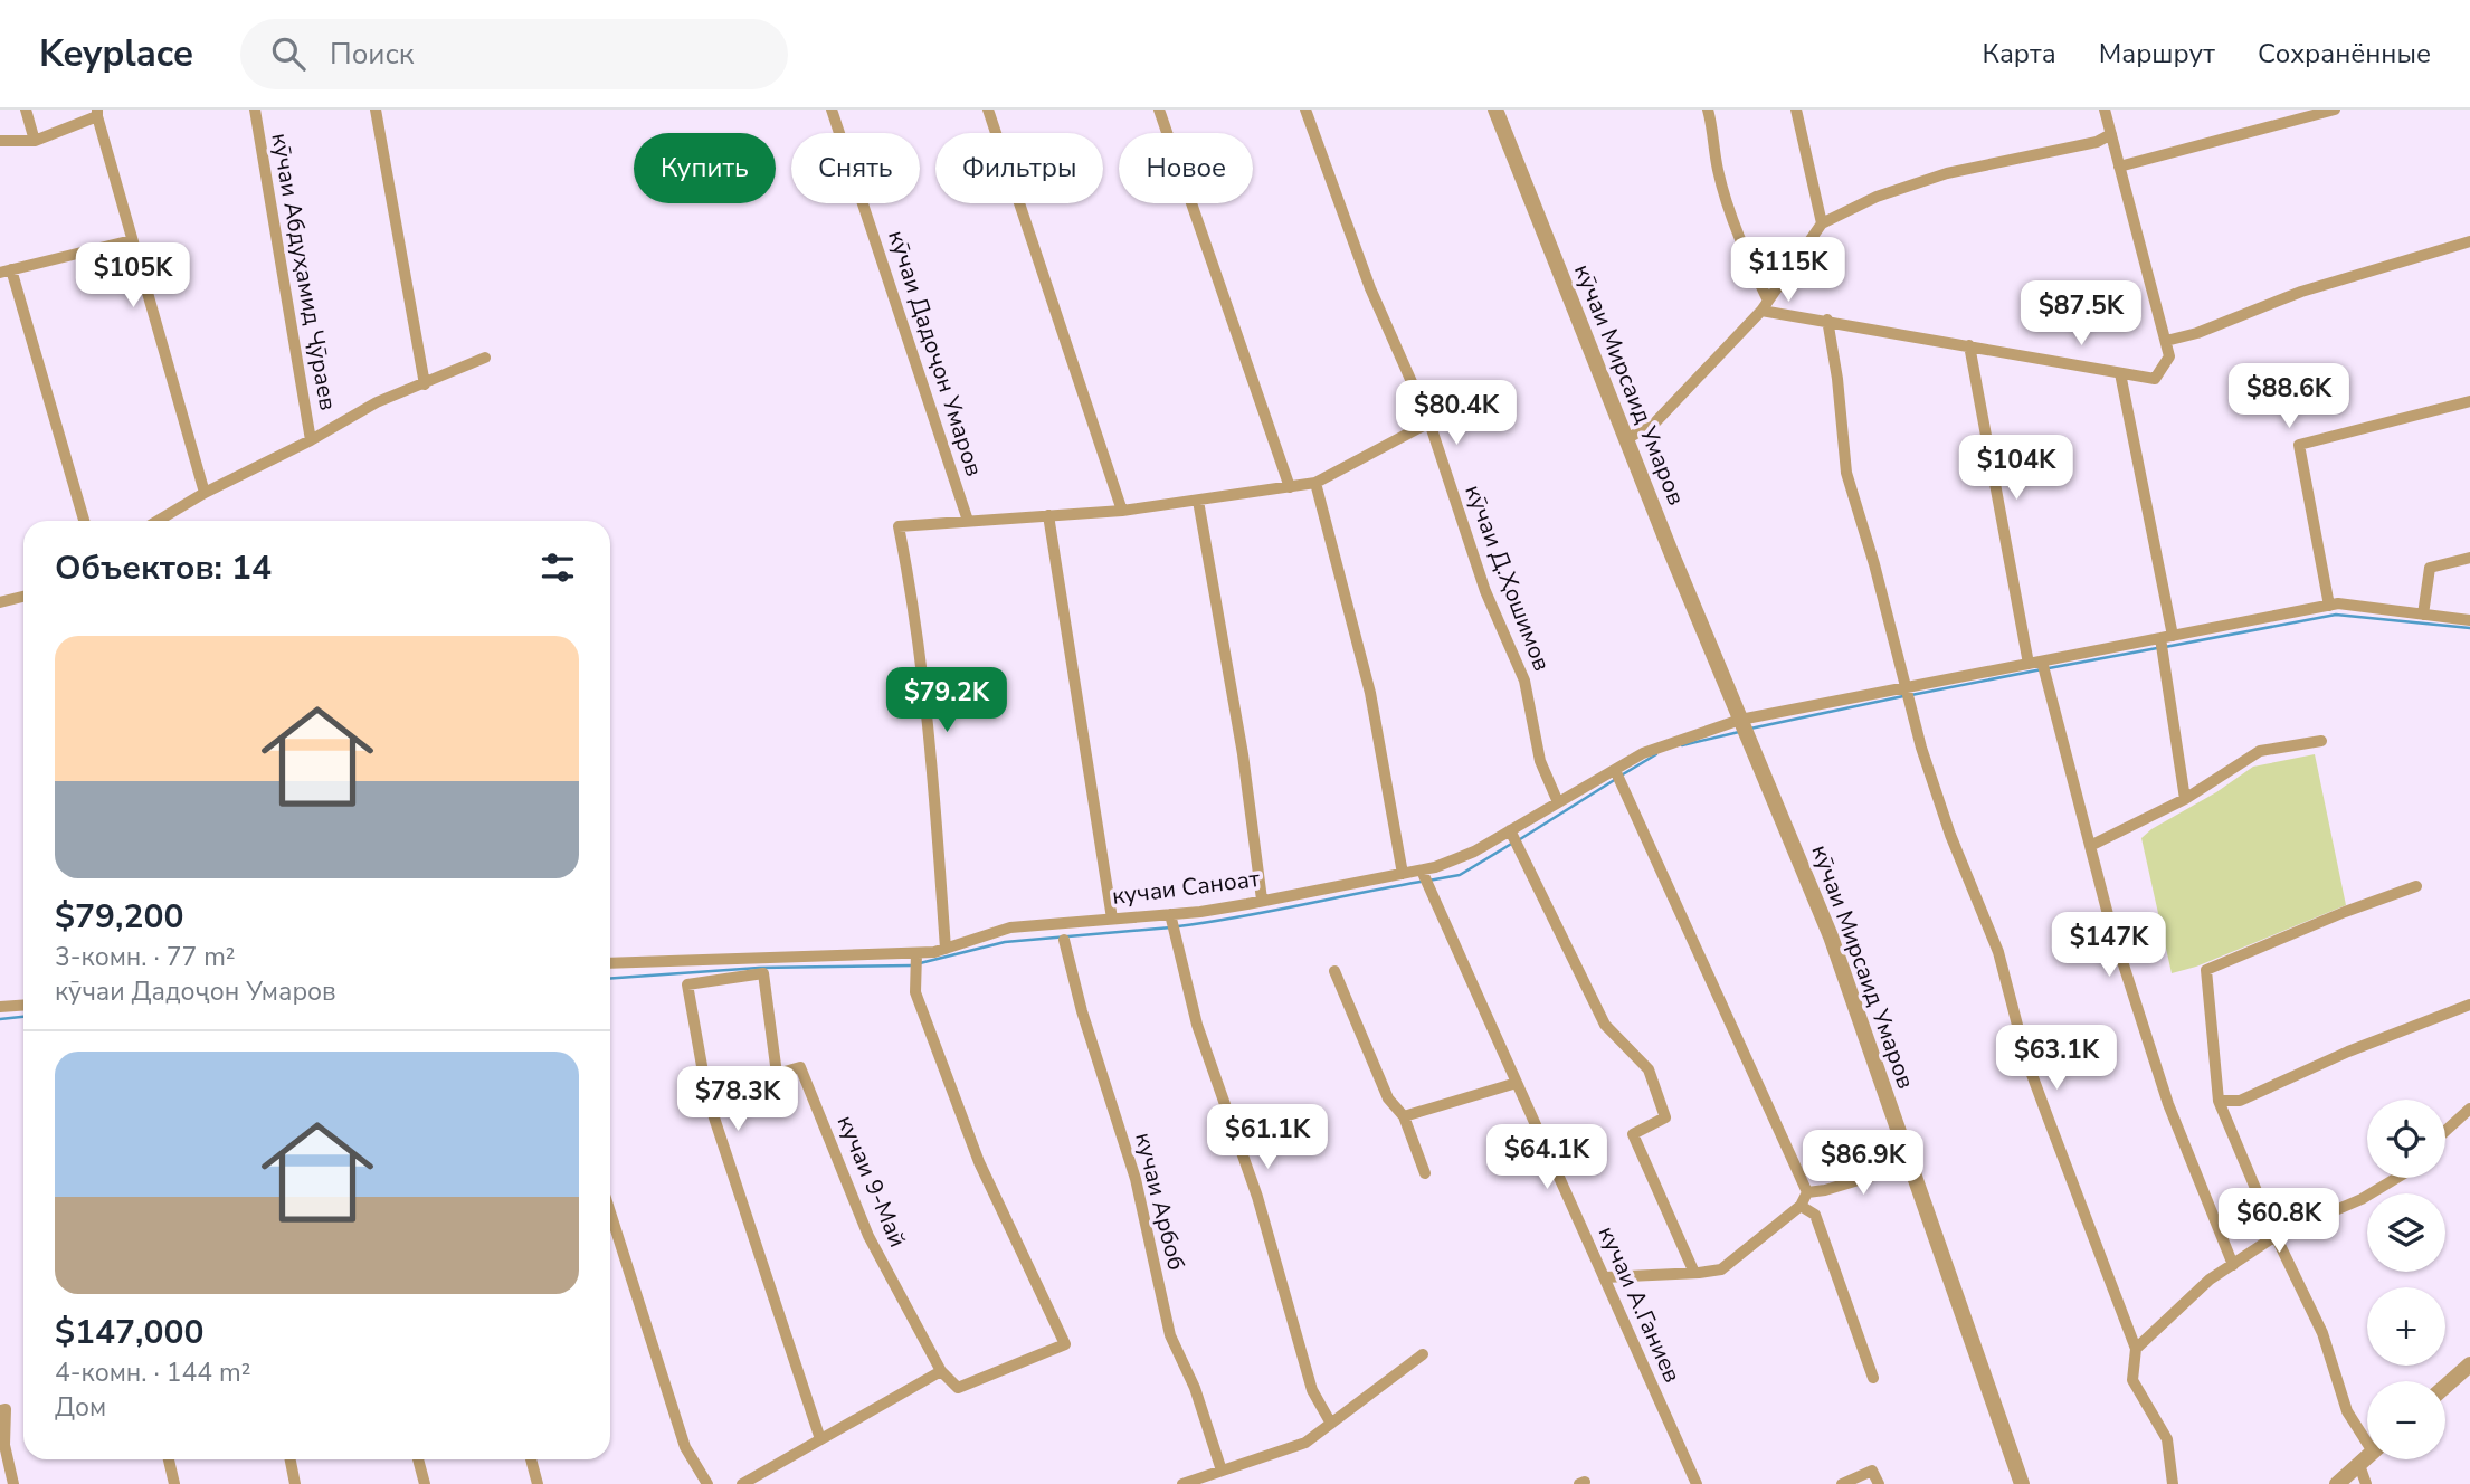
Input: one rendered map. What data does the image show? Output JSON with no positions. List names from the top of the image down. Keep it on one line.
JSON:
{"streets":{"street":["кӯчаи Абдуҳамид Ҷӯраев","кӯчаи Дадоҷон Умаров","кӯчаи Мирсаид Умаров","кӯчаи Д.Ҳошимов","кучаи Саноат","кучаи 9-Май","кучаи Арбоб","кучаи А.Ганиев"]},"crossings":[["кӯчаи Мирсаид Умаров","кучаи Саноат"],["кӯчаи Д.Ҳошимов","кучаи Саноат"],["кучаи Саноат","кучаи А.Ганиев"]],"page":{"header":"Keyplace","search":"Поиск","nav":["Карта","Маршрут","Сохранённые"],"chip":["Купить","Снять","Фильтры","Новое"],"price":["$115K","$105K","$87.5K","$88.6K","$80.4K","$104K","$79.2K","$147K","$63.1K","$78.3K","$61.1K","$64.1K","$86.9K","$60.8K"],"heading":"Объектов: 14","list":[{"name":"$79,200","note":"3-комн. · 77 m² · кӯчаи Дадоҷон Умаров"},{"name":"$147,000","note":"4-комн. · 144 m² · Дом"}],"map_buttons":["+","−"]}}
